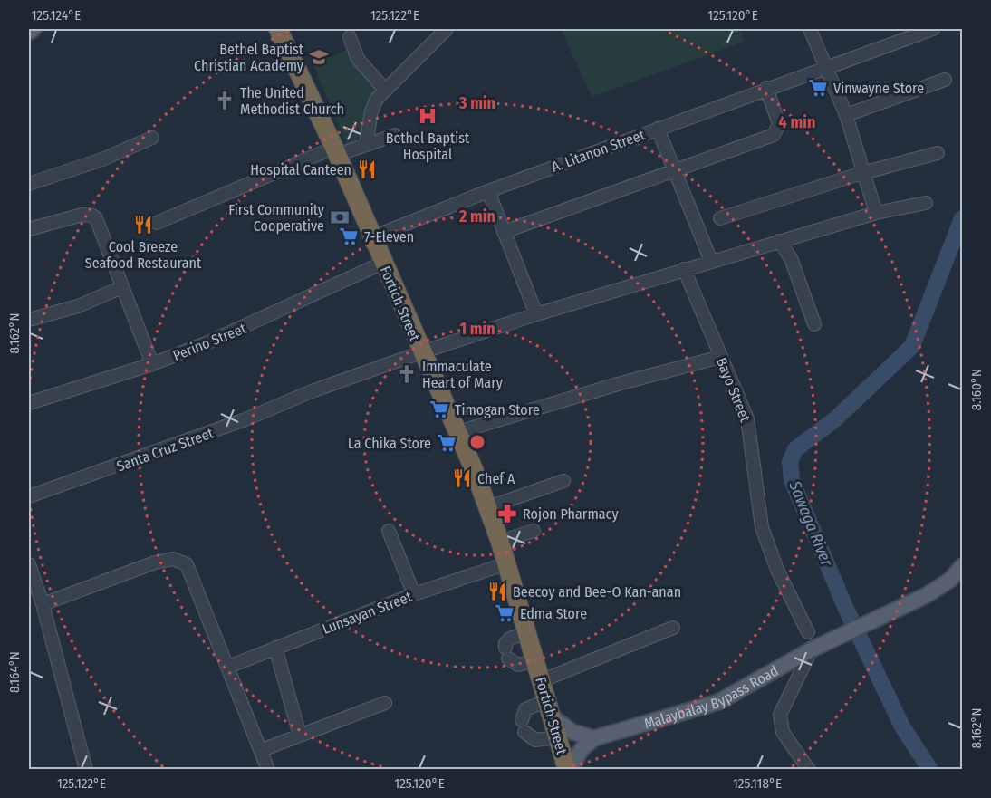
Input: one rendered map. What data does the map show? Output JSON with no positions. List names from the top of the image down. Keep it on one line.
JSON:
{"streets":{"highway":["Fortich Street"],"main road":["Malaybalay Bypass Road"],"street":["A. Litanon Street","Perino Street","Bayo Street","Santa Cruz Street","Lunsayan Street"]},"crossings":[["A. Litanon Street","Fortich Street"],["Fortich Street","Perino Street"],["Fortich Street","Santa Cruz Street"],["Fortich Street","Lunsayan Street"],["Bayo Street","Santa Cruz Street"]],"water":["Sawaga River"],"places":{"school or university":["Bethel Baptist Christian Academy"],"supermarket":["Vinwayne Store","7-Eleven","Timogan Store","La Chika Store","Edma Store"],"church":["The United Methodist Church","Immaculate Heart of Mary"],"hospital":["Bethel Baptist Hospital"],"restaurant":["Hospital Canteen","Cool Breeze Seafood Restaurant","Chef A","Beecoy and Bee-O Kan-anan"],"bank":["First Community Cooperative"],"pharmacy":["Rojon Pharmacy"]},"coordinates":["125.124°E","125.122°E","125.120°E","8.162°N","8.160°N","8.164°N","125.118°E"],"rings":["3 min","4 min","2 min","1 min"]}
